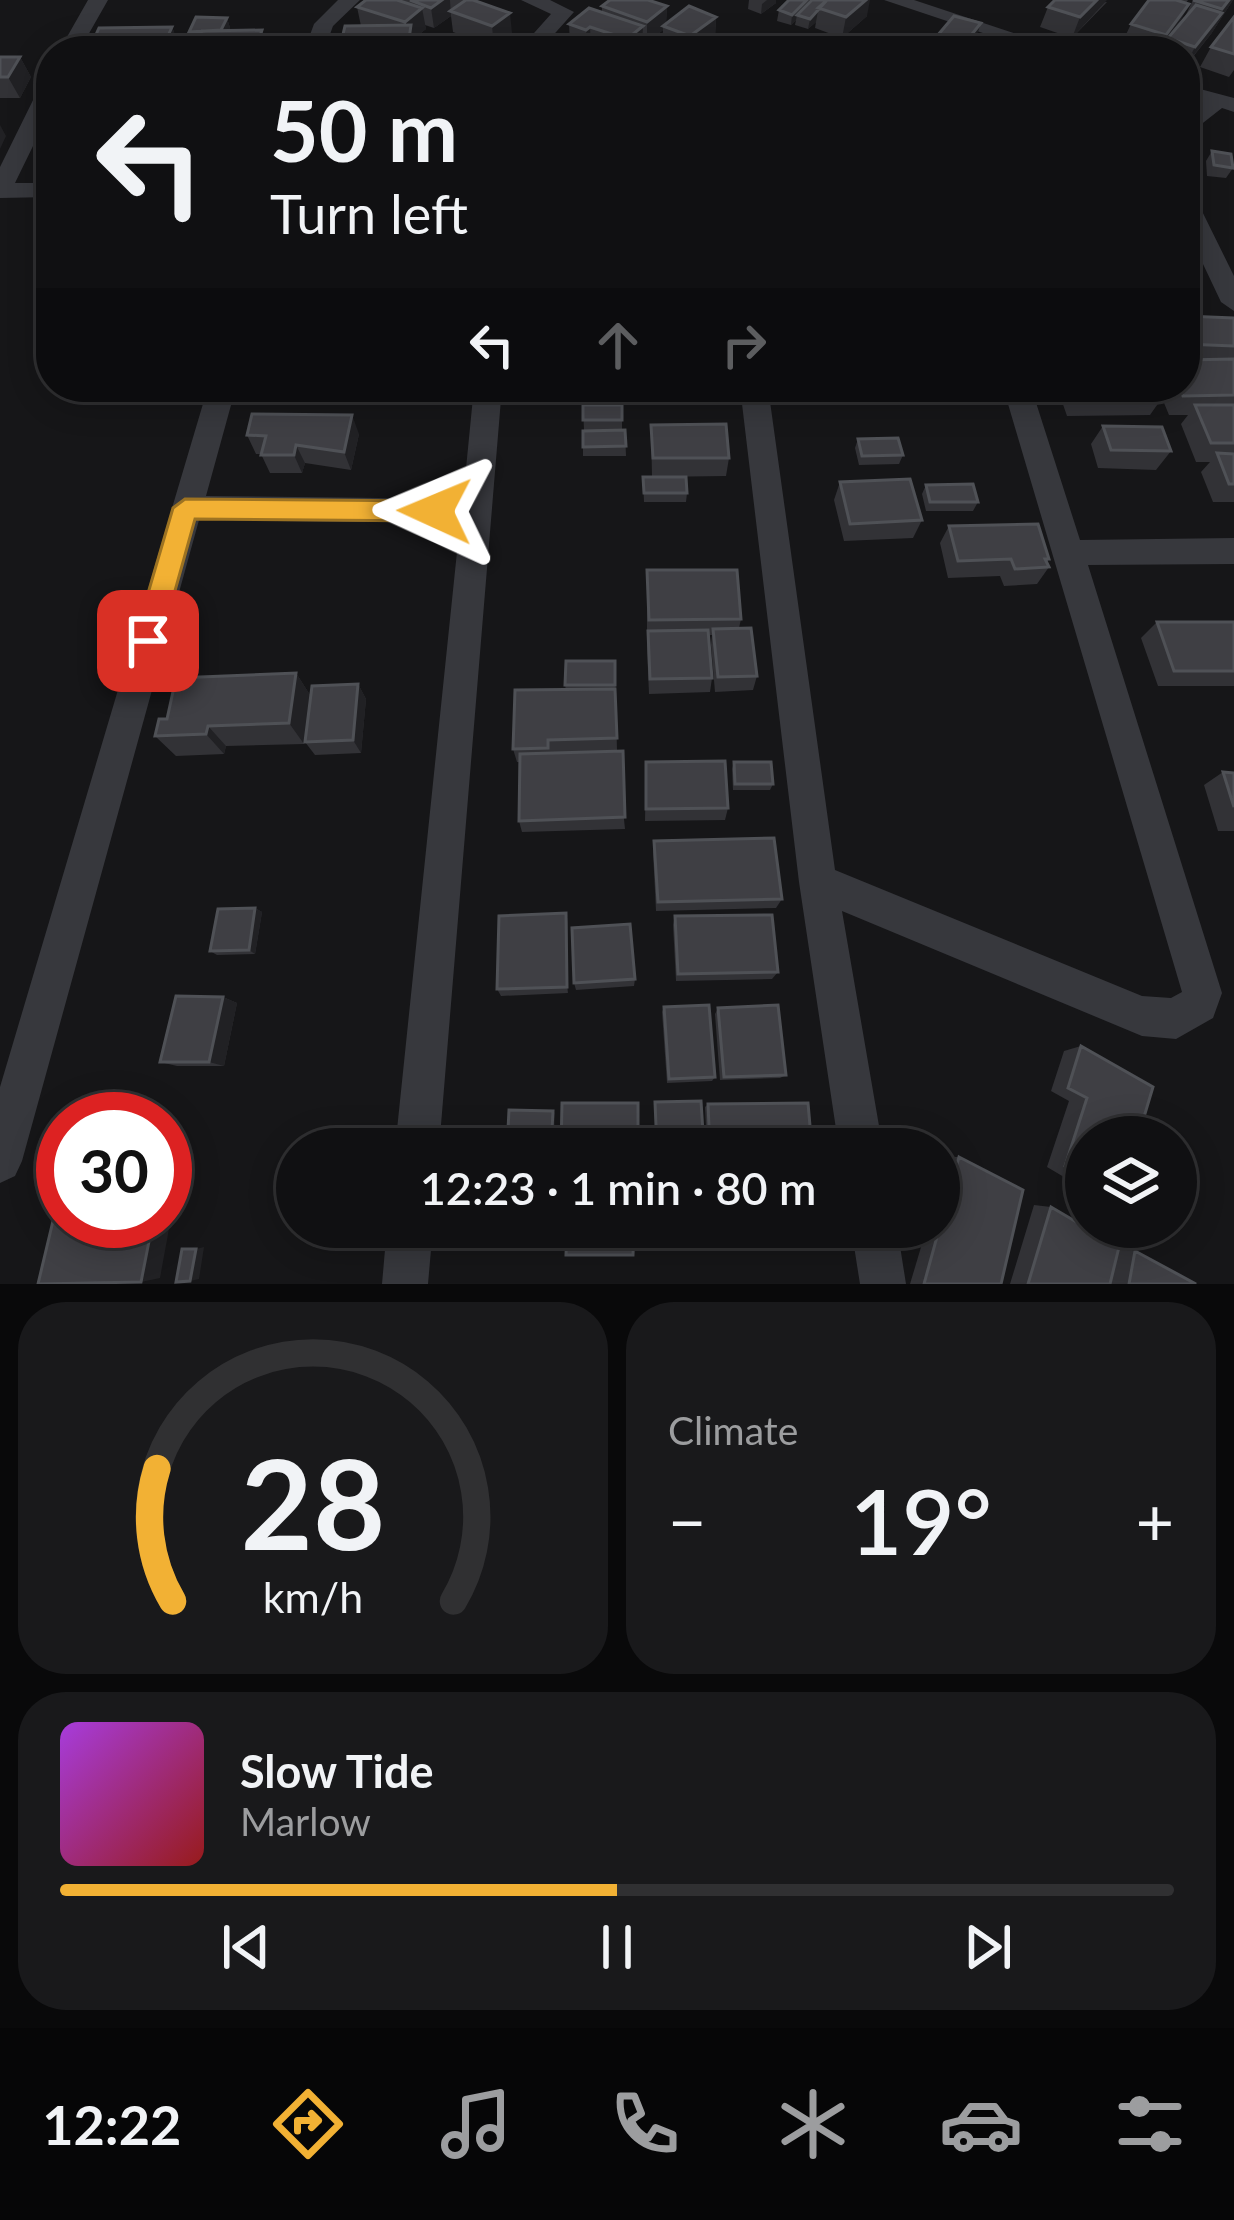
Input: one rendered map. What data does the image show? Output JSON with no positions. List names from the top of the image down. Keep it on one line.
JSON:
{"page":{"turn":["50 m","Turn left"],"limit":"30","trip":"12:23 · 1 min · 80 m","tile":"Climate","heat":["−","19°","+"],"song":["Slow Tide","Marlow"],"tabs":"12:22","gauge":["28","km/h"]}}
